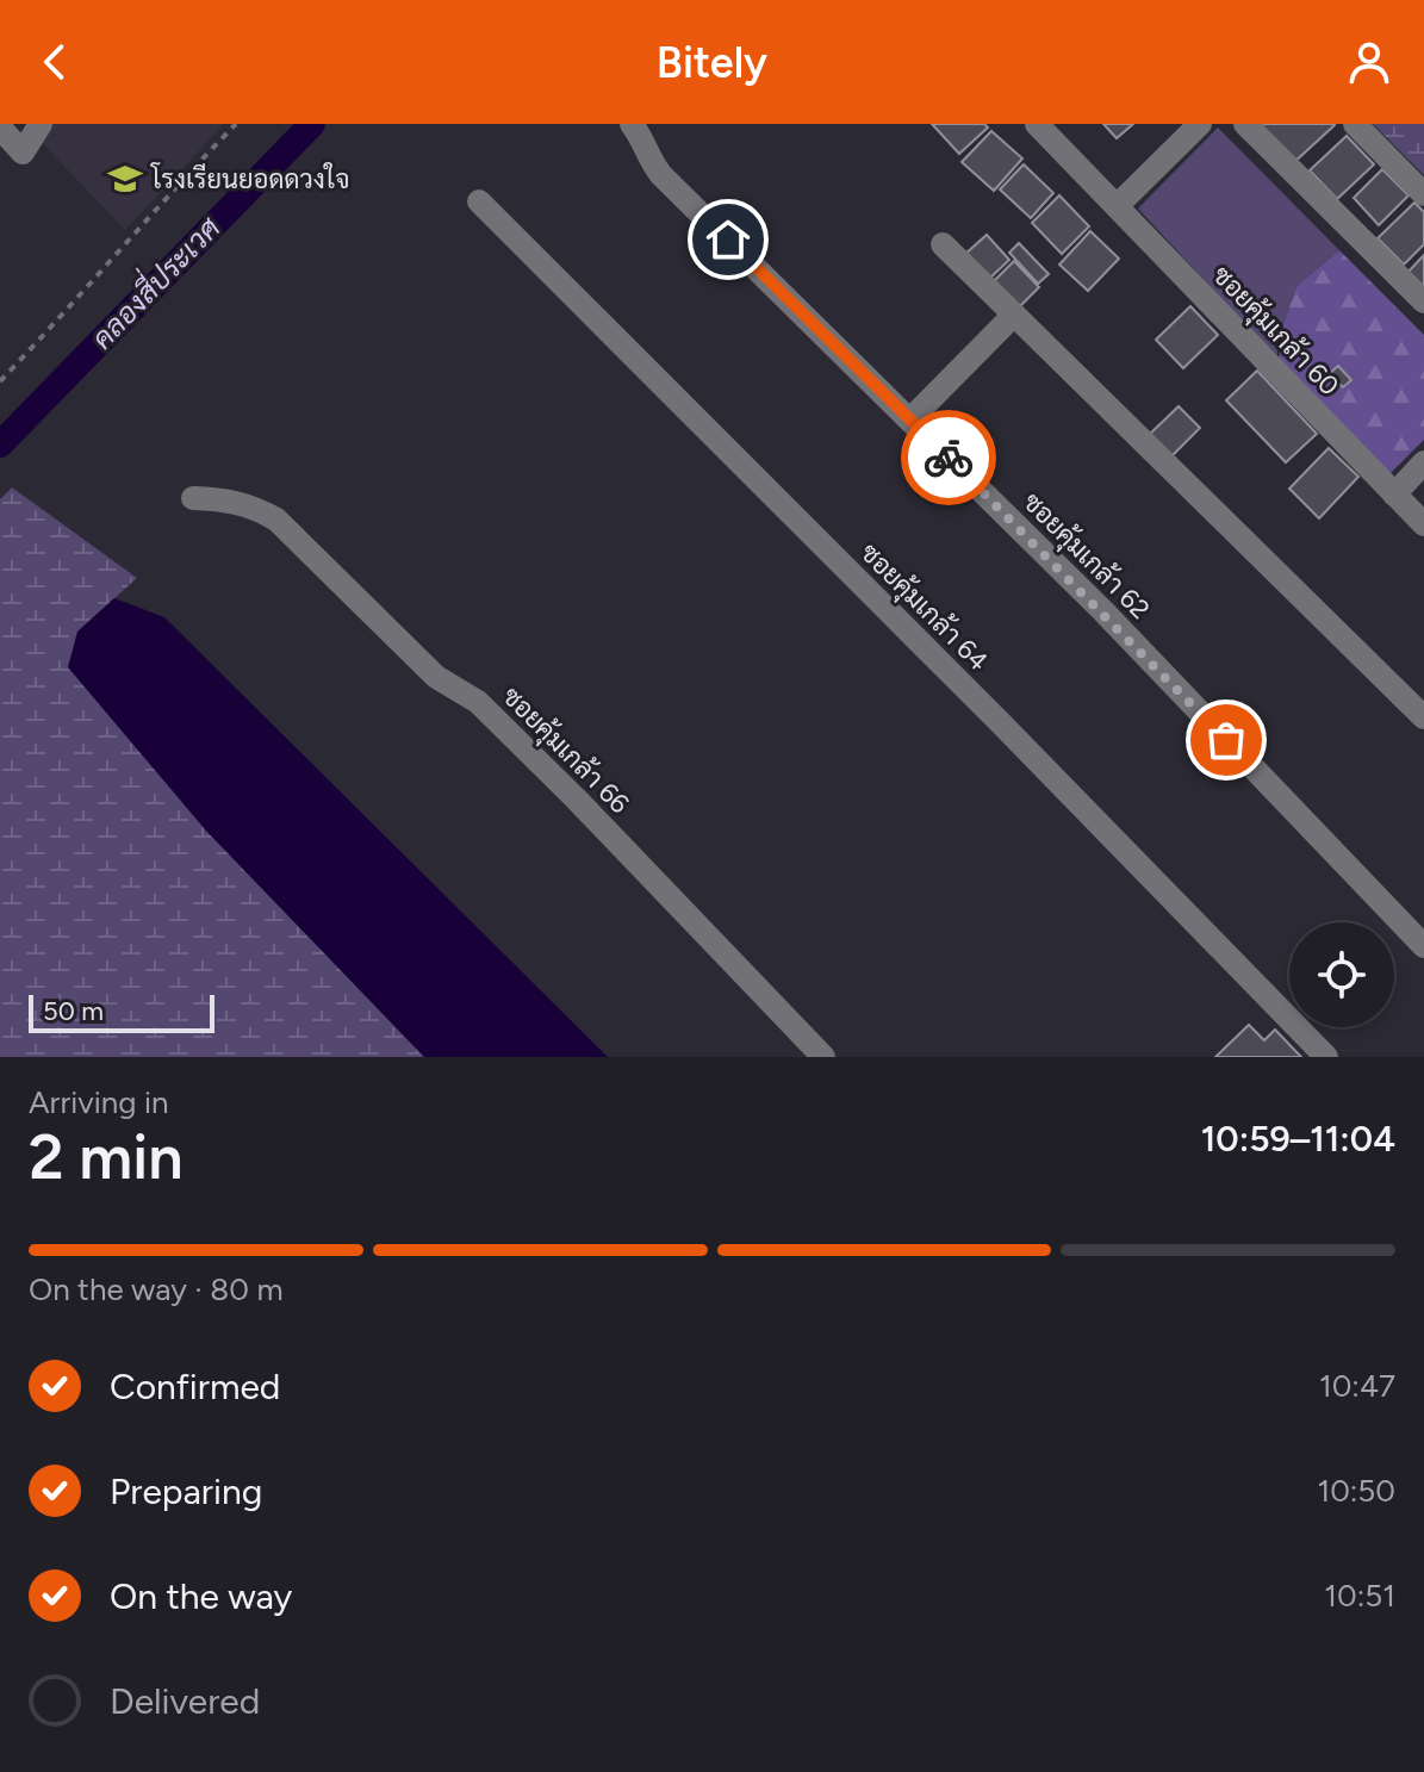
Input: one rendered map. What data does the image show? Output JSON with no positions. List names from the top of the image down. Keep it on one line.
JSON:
{"streets":{"street":["ซอยคุ้มเกล้า 60","ซอยคุ้มเกล้า 62","ซอยคุ้มเกล้า 64","ซอยคุ้มเกล้า 66"]},"water":["คลองสี่ประเวศ"],"places":{"school or university":["โรงเรียนยอดดวงใจ"]},"scale_bar":"50 m","page":{"header":"Bitely","scale":"50 m","heading":["2 min","Arriving in","10:59–11:04"],"bar":"On the way · 80 m","list":[["Confirmed","10:47"],["Preparing","10:50"],["On the way","10:51"],"Delivered"]}}
